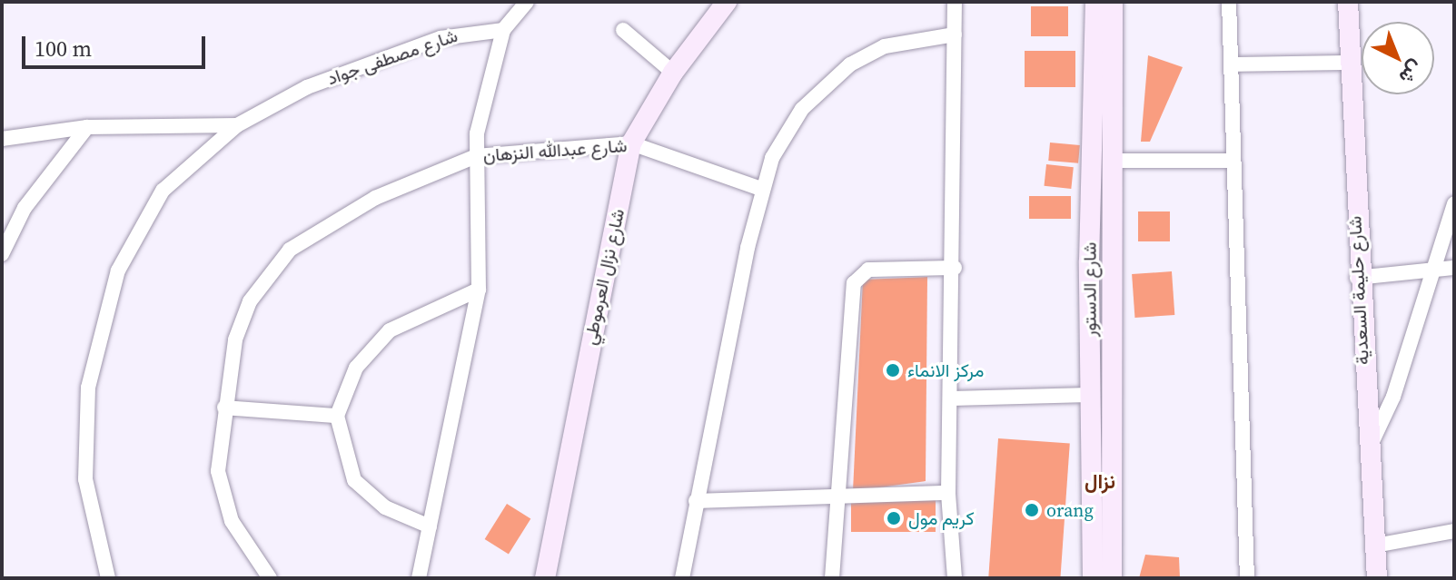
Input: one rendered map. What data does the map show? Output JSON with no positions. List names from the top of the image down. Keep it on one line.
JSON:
{"streets":{"street":["شارع مصطفى جواد","شارع عبدالله النزهان","شارع نزال العرموطي","شارع الدستور","شارع حليمة السعدية"]},"crossings":[["شارع عبدالله النزهان","شارع نزال العرموطي"]],"districts":["نزال"],"places":["مركز الانماء","orang","كريم مول"],"scale_bar":"100 m","north":"bottom right"}
